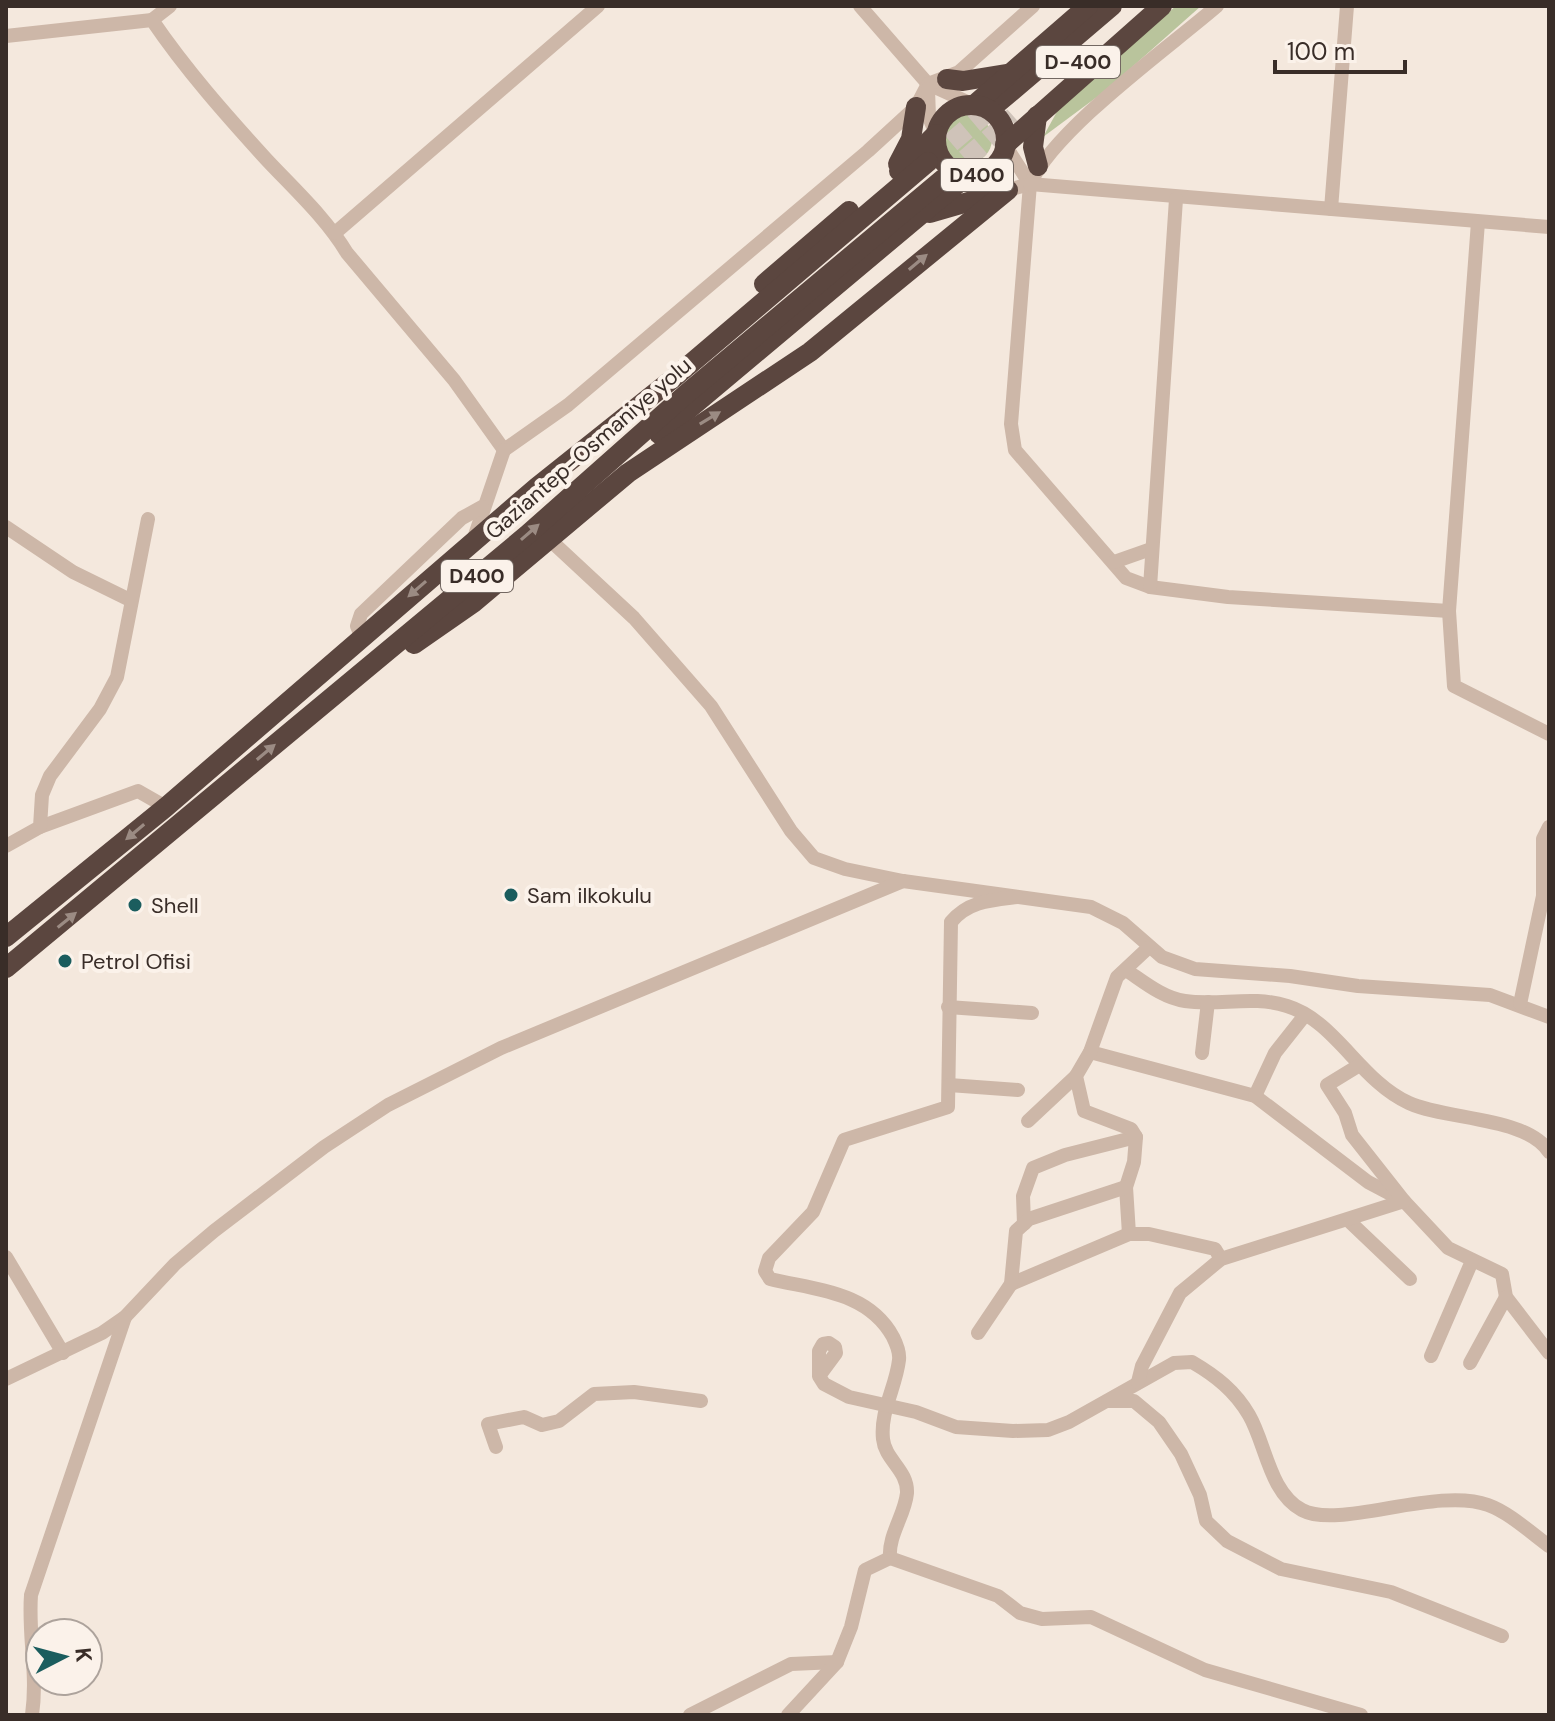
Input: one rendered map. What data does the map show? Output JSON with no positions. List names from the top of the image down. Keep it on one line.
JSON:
{"streets":{"highway":["D-400","D400","Gaziantep-Osmaniye yolu"]},"crossings":[["D400","Gaziantep-Osmaniye yolu"]],"places":["Sam ilkokulu","Shell","Petrol Ofisi"],"scale_bar":"100 m","north":"right"}
